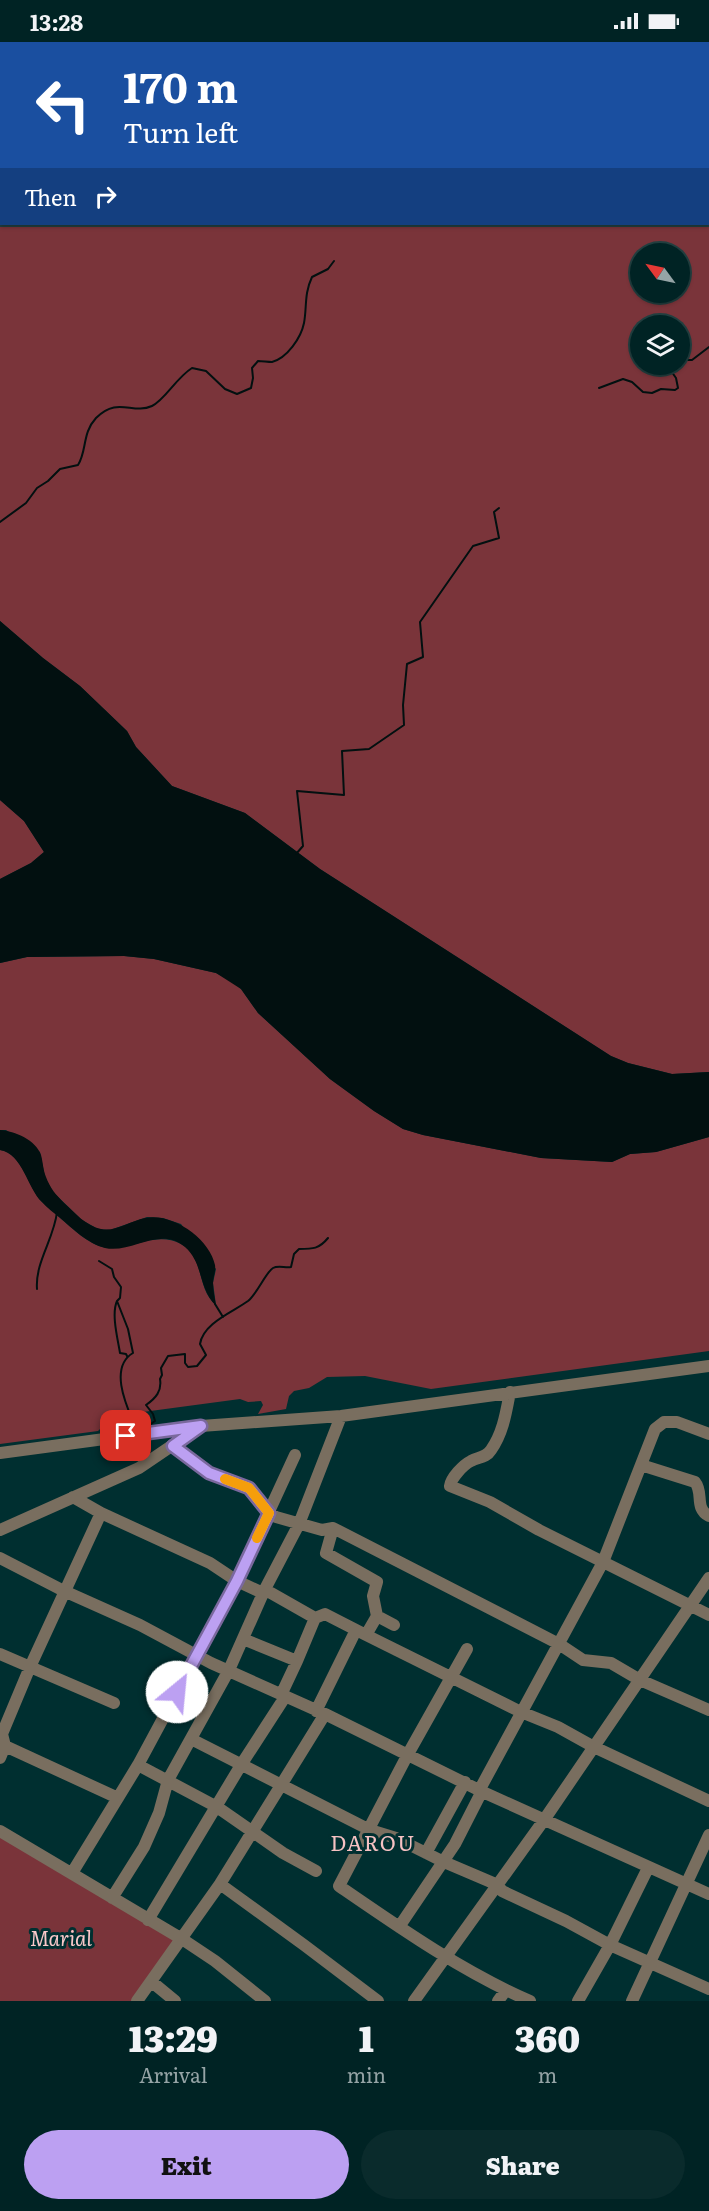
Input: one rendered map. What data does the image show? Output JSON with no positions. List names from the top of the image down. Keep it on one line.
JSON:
{"districts":["DAROU"],"parks":["Marial"],"north":"top left","page":{"status":"13:28","turn":["170 m","Turn left"],"then":"Then","eta":["13:29","Arrival","1","min","360","m"],"buttons":["Exit","Share"]}}
